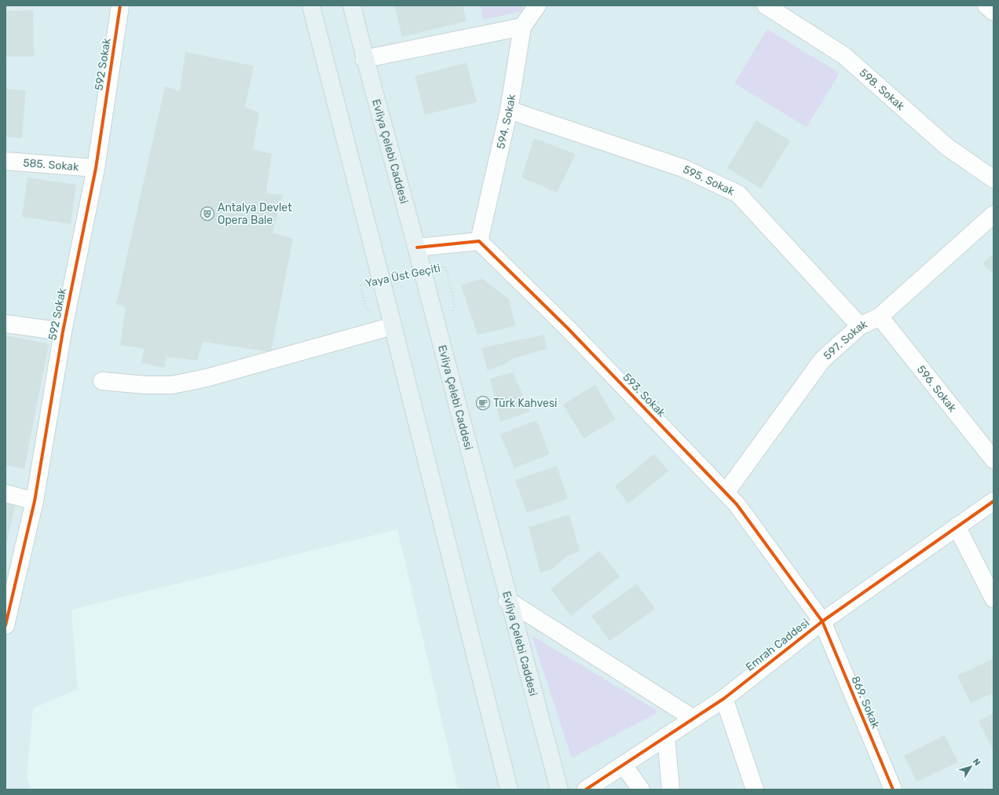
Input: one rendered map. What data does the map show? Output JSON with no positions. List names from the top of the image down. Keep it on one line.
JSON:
{"streets":{"main road":["Evliya Çelebi Caddesi"],"street":["592 Sokak","598. Sokak","594. Sokak","585. Sokak","595. Sokak","597. Sokak","596. Sokak","593. Sokak","Emrah Caddesi","869. Sokak"],"path":["Yaya Üst Geçiti"]},"crossings":[["592 Sokak","585. Sokak"],["594. Sokak","595. Sokak"],["594. Sokak","593. Sokak"],["595. Sokak","597. Sokak"],["597. Sokak","596. Sokak"],["597. Sokak","593. Sokak"],["593. Sokak","Emrah Caddesi"],["593. Sokak","869. Sokak"],["Emrah Caddesi","869. Sokak"]],"places":{"theatre":["Antalya Devlet Opera Bale"],"cafe":["Türk Kahvesi"]},"north":"top right"}
